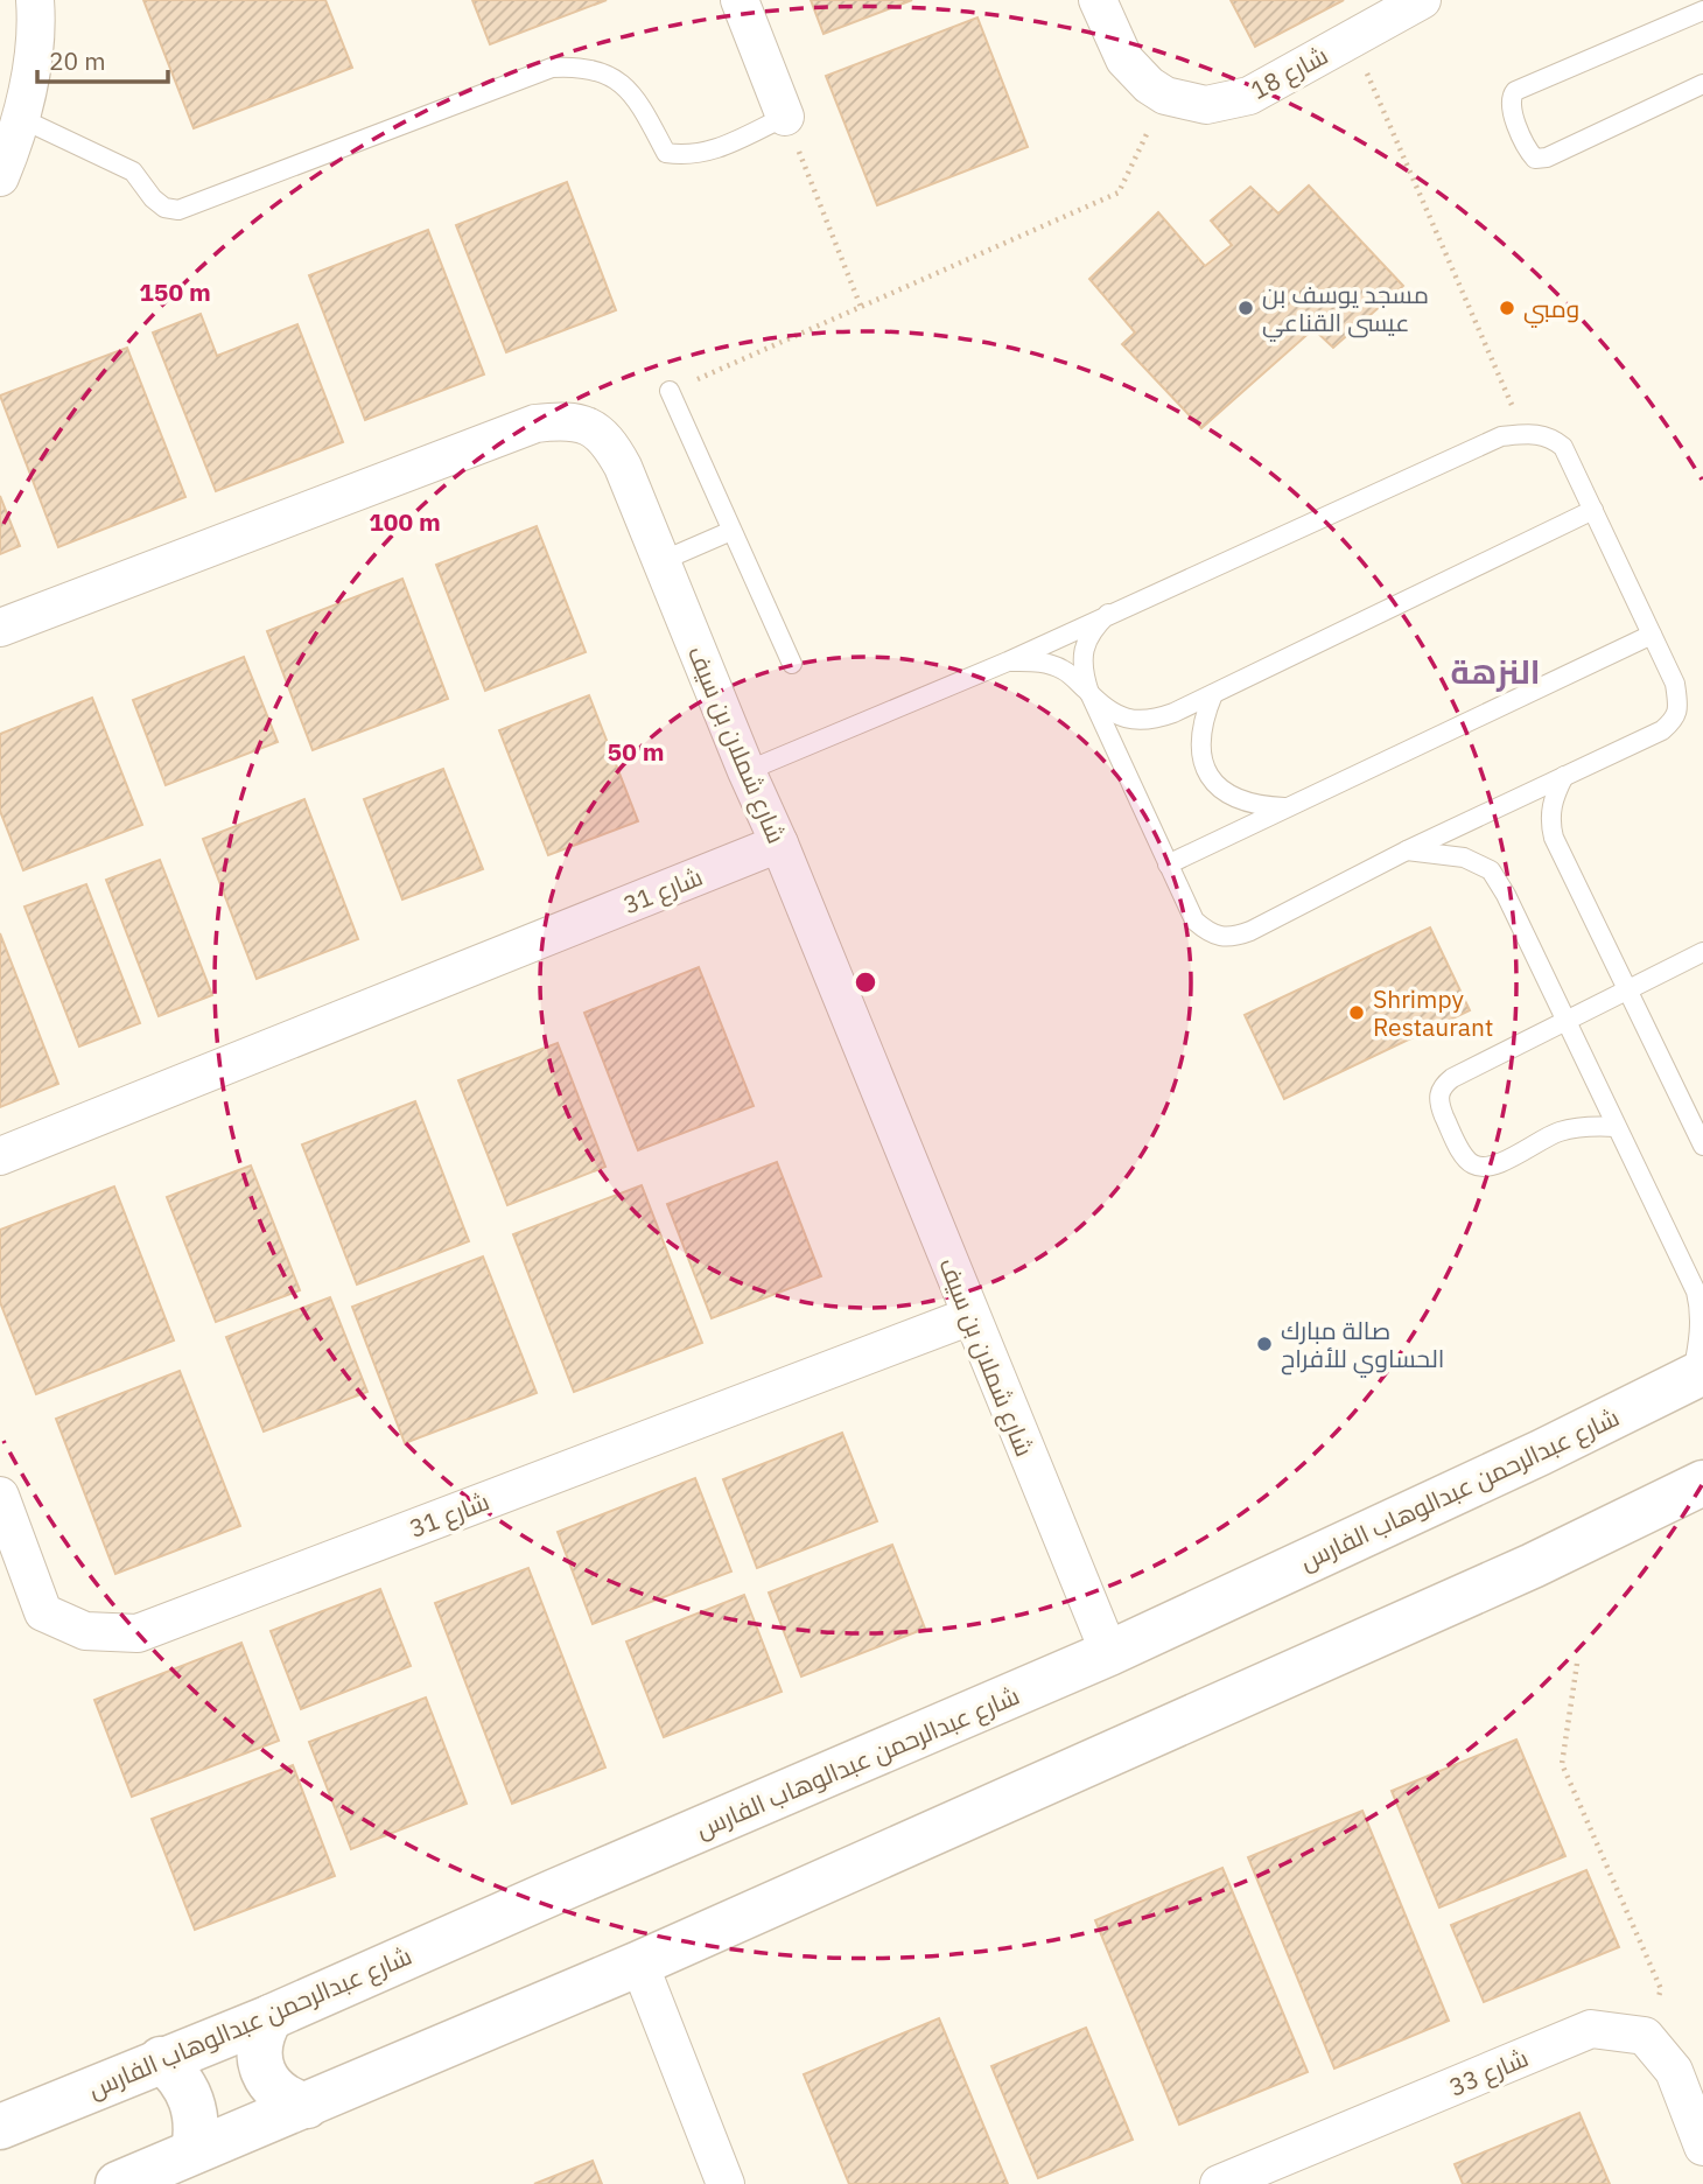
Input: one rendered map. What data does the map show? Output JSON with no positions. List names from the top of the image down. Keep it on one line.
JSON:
{"streets":{"street":["شارع 18","شارع شملان بن سيف","شارع 31","شارع عبدالرحمن عبدالوهاب الفارس","شارع 33"]},"crossings":[["شارع شملان بن سيف","شارع 31"],["شارع شملان بن سيف","شارع عبدالرحمن عبدالوهاب الفارس"]],"districts":["النزهة"],"places":["مسجد يوسف بن عيسى القناعي","ومبي","Shrimpy Restaurant","صالة مبارك الحساوي للأفراح"],"scale_bar":"20 m","rings":["150 m","100 m","50 m"]}
